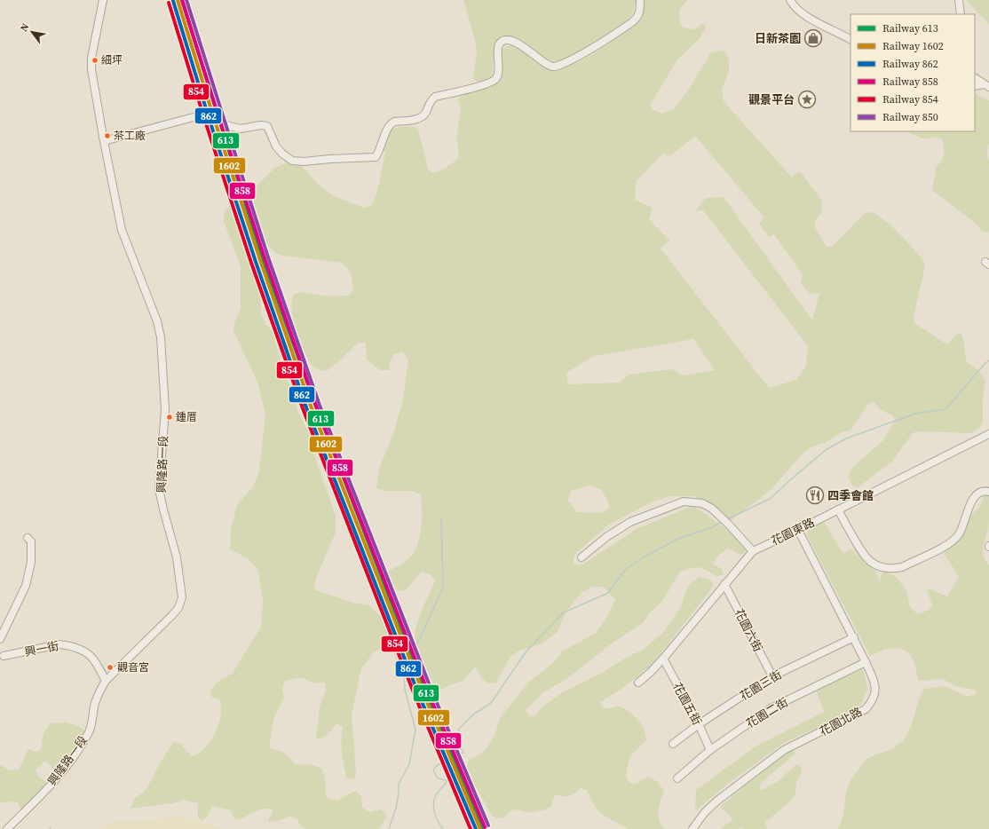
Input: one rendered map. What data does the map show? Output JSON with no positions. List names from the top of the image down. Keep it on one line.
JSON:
{"streets":{"street":["興隆路一段","花園東路","花園六街","興一街","花園三街","花園五街","花園二街","花園北路"]},"crossings":[["興隆路一段","興一街"],["花園東路","花園六街"],["花園東路","花園五街"],["花園東路","花園北路"],["花園六街","花園三街"],["花園三街","花園五街"],["花園三街","花園北路"],["花園五街","花園二街"],["花園二街","花園北路"]],"places":{"shop":["日新茶園"],"other":["細坪","茶工廠","鍾厝","觀音宮"],"place":["觀景平台"],"restaurant":["四季會館"]},"lines":["rail line 613","rail line 1602","rail line 858","rail line 850","rail line 862","rail line 854"],"legend":["Railway 613","Railway 1602","Railway 862","Railway 858","Railway 854","Railway 850"],"north":"top left"}
